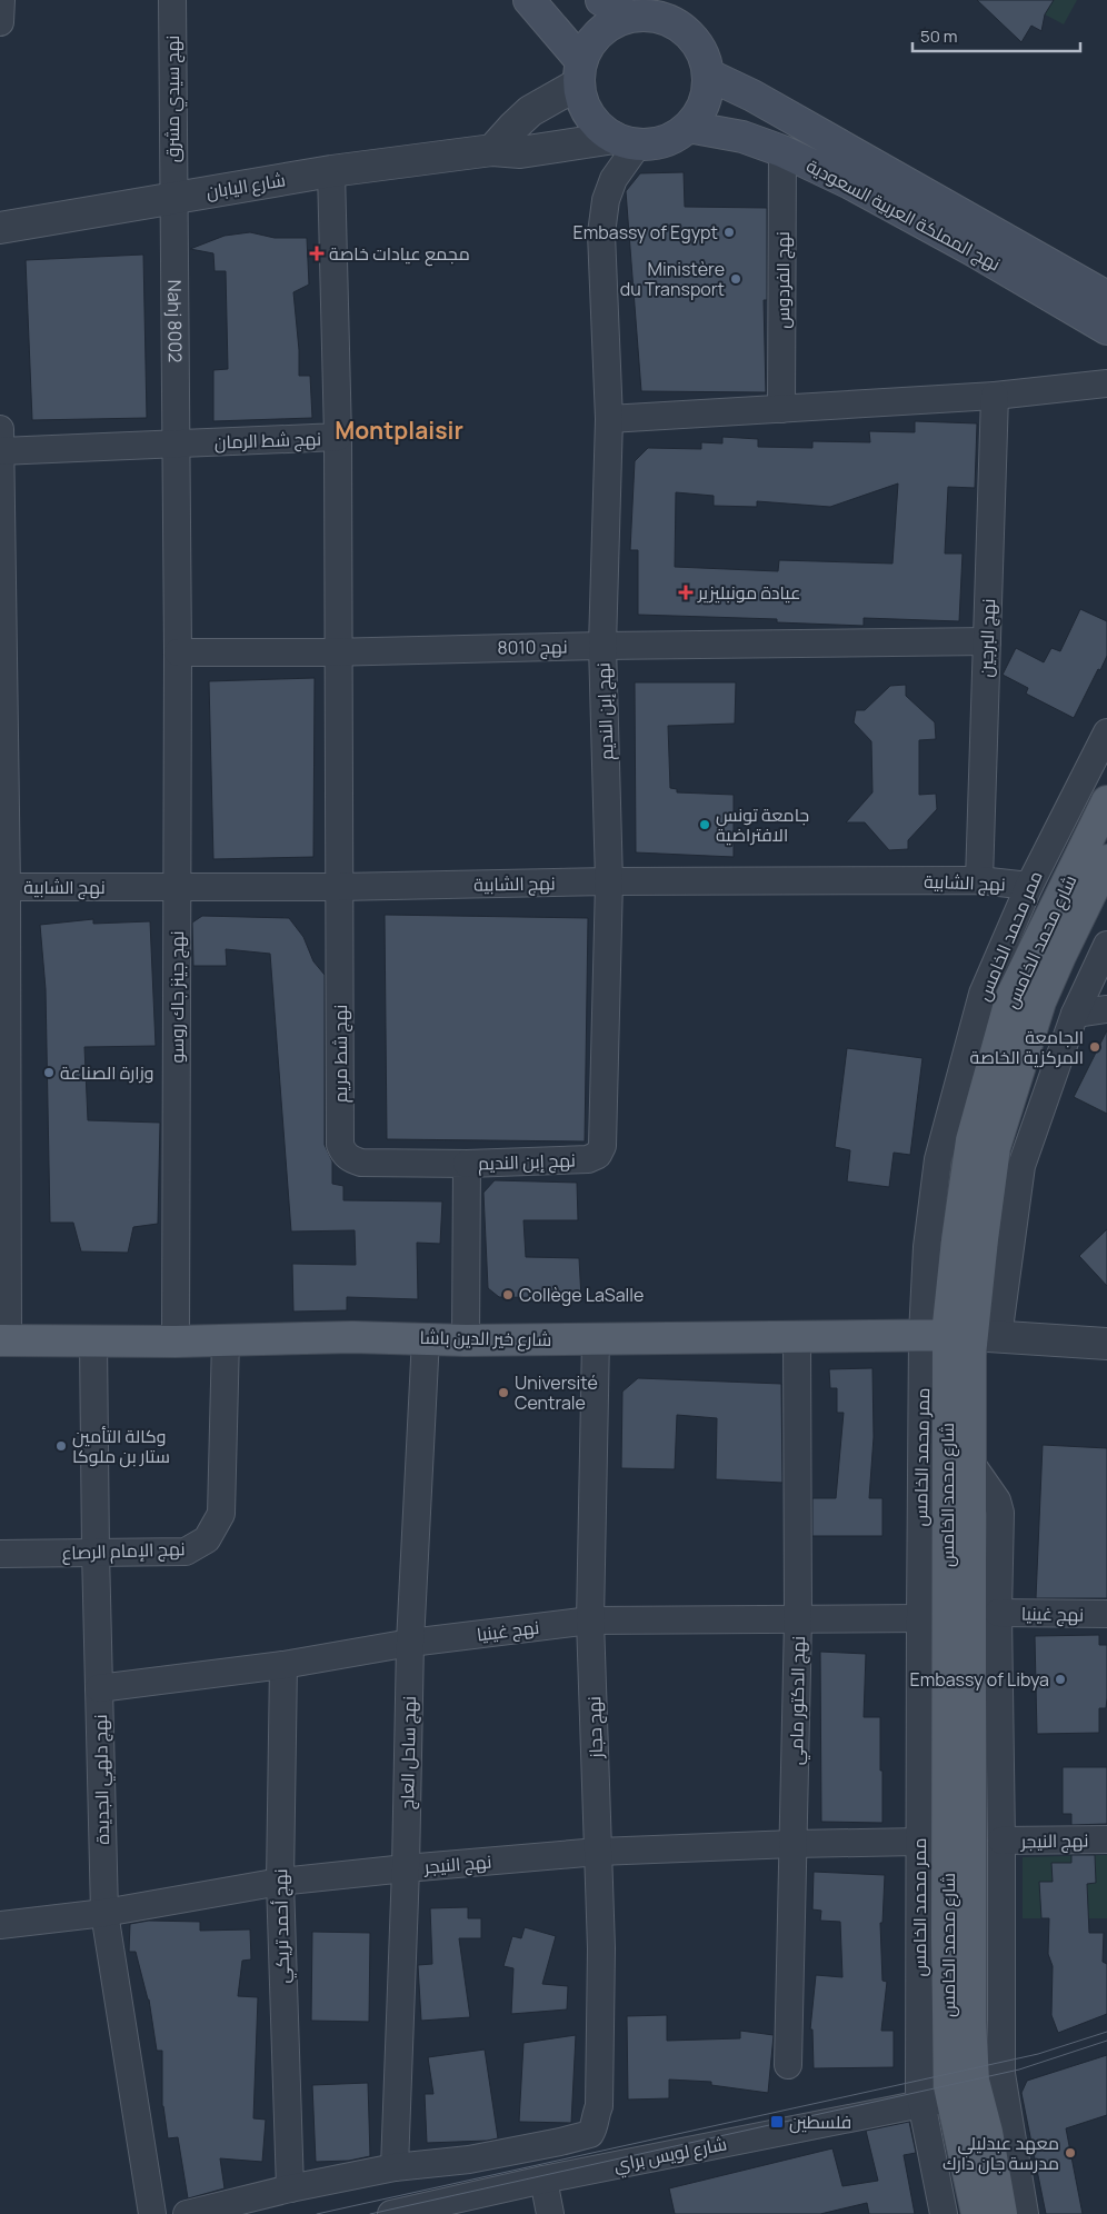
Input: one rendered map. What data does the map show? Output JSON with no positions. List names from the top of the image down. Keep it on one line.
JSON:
{"streets":{"main road":["نهج المملكة العربية السعودية","شارع محمد الخامس","شارع خير الدين باشا"],"street":["نهج سيدي مشرق","شارع اليابان","نهج الفردوس","Nahj 8002","نهج شط الرمان","نهج البرجين","نهج 8010","نهج إبن النديم","نهج الشابية","ممر محمد الخامس","نهج جينز جاك روسو","نهج شط مريم","نهج الإمام الرصاع","نهج غينيا","نهج الدكتور مامي","نهج حجاز","نهج ساحل العاج","نهج دلهي الجديدة","نهج النيجر","نهج أحمد تريكي","شارع لويس براي"]},"crossings":[["نهج سيدي مشرق","شارع اليابان"],["نهج سيدي مشرق","Nahj 8002"],["شارع اليابان","نهج المملكة العربية السعودية"],["شارع اليابان","Nahj 8002"],["شارع اليابان","نهج شط الرمان"],["شارع اليابان","نهج إبن النديم"],["نهج المملكة العربية السعودية","نهج الفردوس"],["نهج المملكة العربية السعودية","نهج إبن النديم"],["Nahj 8002","نهج شط الرمان"],["Nahj 8002","نهج 8010"],["Nahj 8002","نهج جينز جاك روسو"],["نهج شط الرمان","نهج شط مريم"],["نهج البرجين","نهج 8010"],["نهج البرجين","نهج الشابية"],["نهج 8010","نهج إبن النديم"],["نهج 8010","نهج جينز جاك روسو"],["نهج 8010","نهج شط مريم"],["نهج إبن النديم","نهج الشابية"],["نهج إبن النديم","نهج شط مريم"],["نهج الشابية","ممر محمد الخامس"],["نهج الشابية","نهج جينز جاك روسو"],["نهج الشابية","نهج شط مريم"],["ممر محمد الخامس","شارع محمد الخامس"],["ممر محمد الخامس","شارع خير الدين باشا"],["ممر محمد الخامس","نهج غينيا"],["ممر محمد الخامس","نهج النيجر"],["ممر محمد الخامس","شارع لويس براي"],["شارع محمد الخامس","شارع خير الدين باشا"],["شارع محمد الخامس","شارع لويس براي"],["نهج جينز جاك روسو","شارع خير الدين باشا"],["شارع خير الدين باشا","نهج الإمام الرصاع"],["شارع خير الدين باشا","نهج الدكتور مامي"],["شارع خير الدين باشا","نهج حجاز"],["شارع خير الدين باشا","نهج ساحل العاج"],["شارع خير الدين باشا","نهج دلهي الجديدة"],["نهج الإمام الرصاع","نهج دلهي الجديدة"],["نهج غينيا","نهج الدكتور مامي"],["نهج غينيا","نهج حجاز"],["نهج غينيا","نهج ساحل العاج"],["نهج غينيا","نهج دلهي الجديدة"],["نهج غينيا","نهج أحمد تريكي"],["نهج الدكتور مامي","نهج النيجر"],["نهج حجاز","نهج ساحل العاج"],["نهج حجاز","نهج النيجر"],["نهج ساحل العاج","نهج النيجر"],["نهج دلهي الجديدة","نهج النيجر"],["نهج النيجر","نهج أحمد تريكي"]],"districts":["Montplaisir"],"places":{"other":["Embassy of Egypt","Ministère du Transport","جامعة تونس الافتراضية","الجامعة المركزية الخاصة","وزارة الصناعة","Collège LaSalle","Université Centrale","وكالة التأمين ستار بن ملوكا","Embassy of Libya","معهد عبدليلي مدرسة جان دارك"],"health":["مجمع عيادات خاصة","عيادة مونبليزير"],"transit":["فلسطين"]},"scale_bar":"50 m"}
